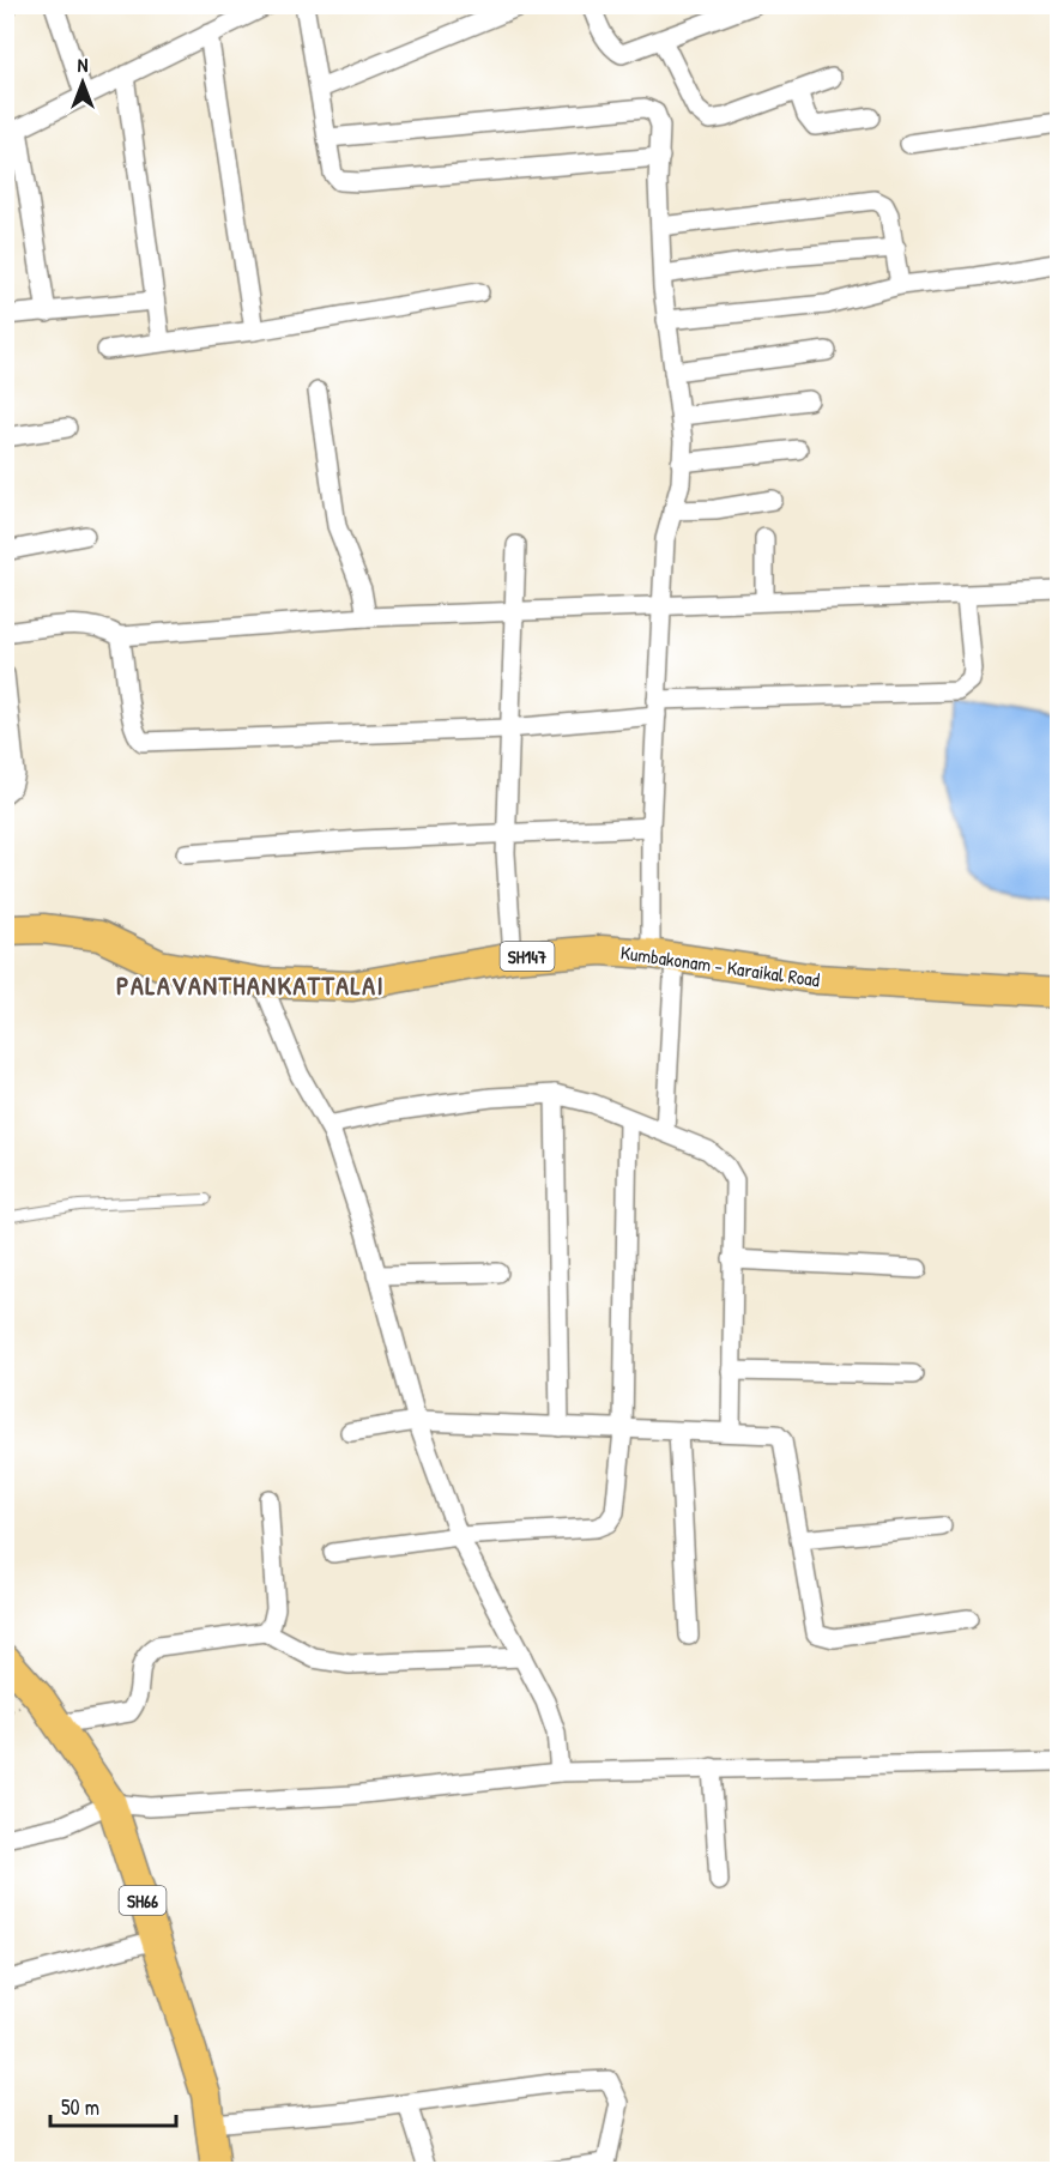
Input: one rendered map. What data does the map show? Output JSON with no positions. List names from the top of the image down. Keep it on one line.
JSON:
{"streets":{"main road":["SH147","Kumbakonam - Karaikal Road","SH66"]},"districts":["PALAVANTHANKATTALAI"],"scale_bar":"50 m","north":"top"}
